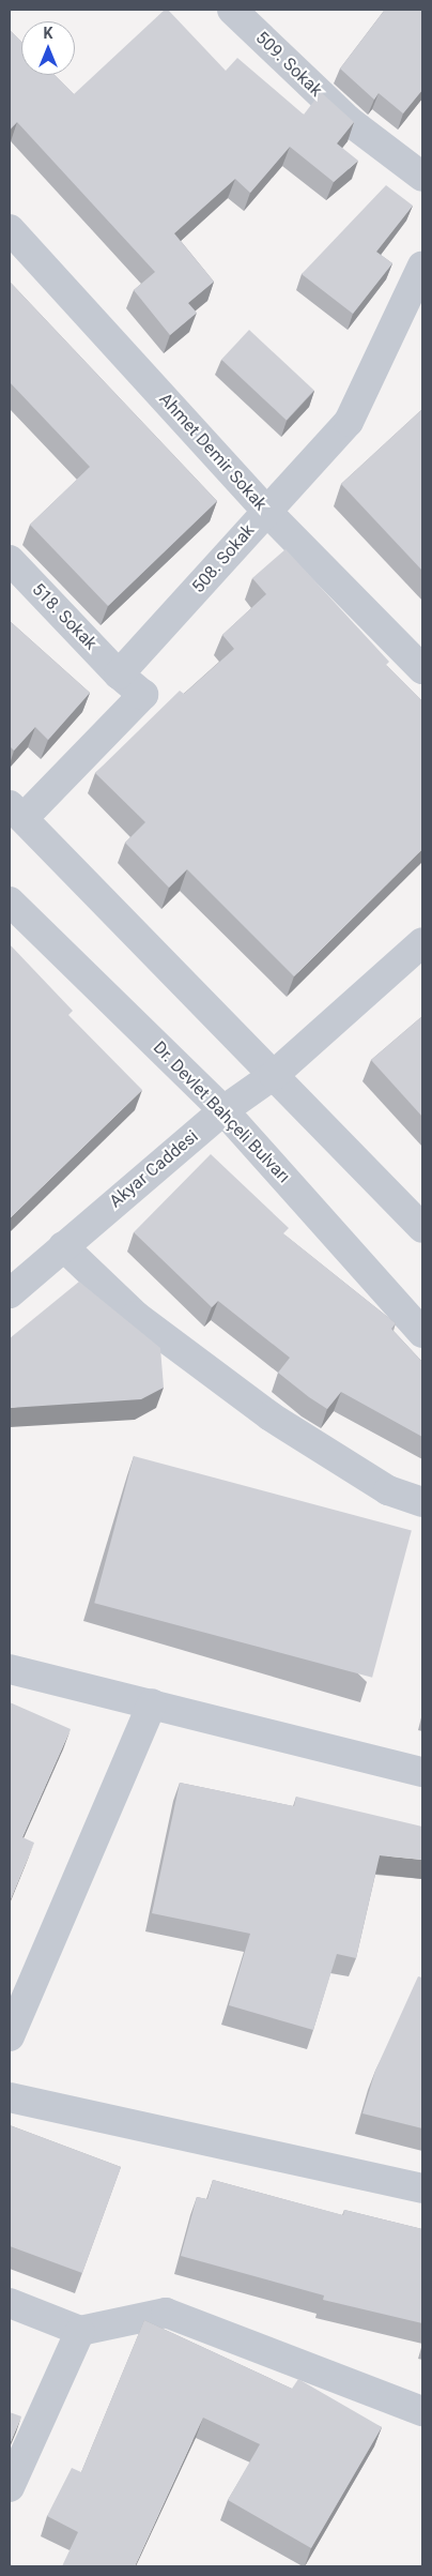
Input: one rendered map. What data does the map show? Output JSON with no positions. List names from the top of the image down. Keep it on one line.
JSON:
{"streets":{"street":["509. Sokak","Ahmet Demir Sokak","508. Sokak","518. Sokak","Dr. Devlet Bahçeli Bulvarı","Akyar Caddesi"]},"crossings":[["Ahmet Demir Sokak","508. Sokak"],["508. Sokak","518. Sokak"],["Dr. Devlet Bahçeli Bulvarı","Akyar Caddesi"]],"north":"top"}
